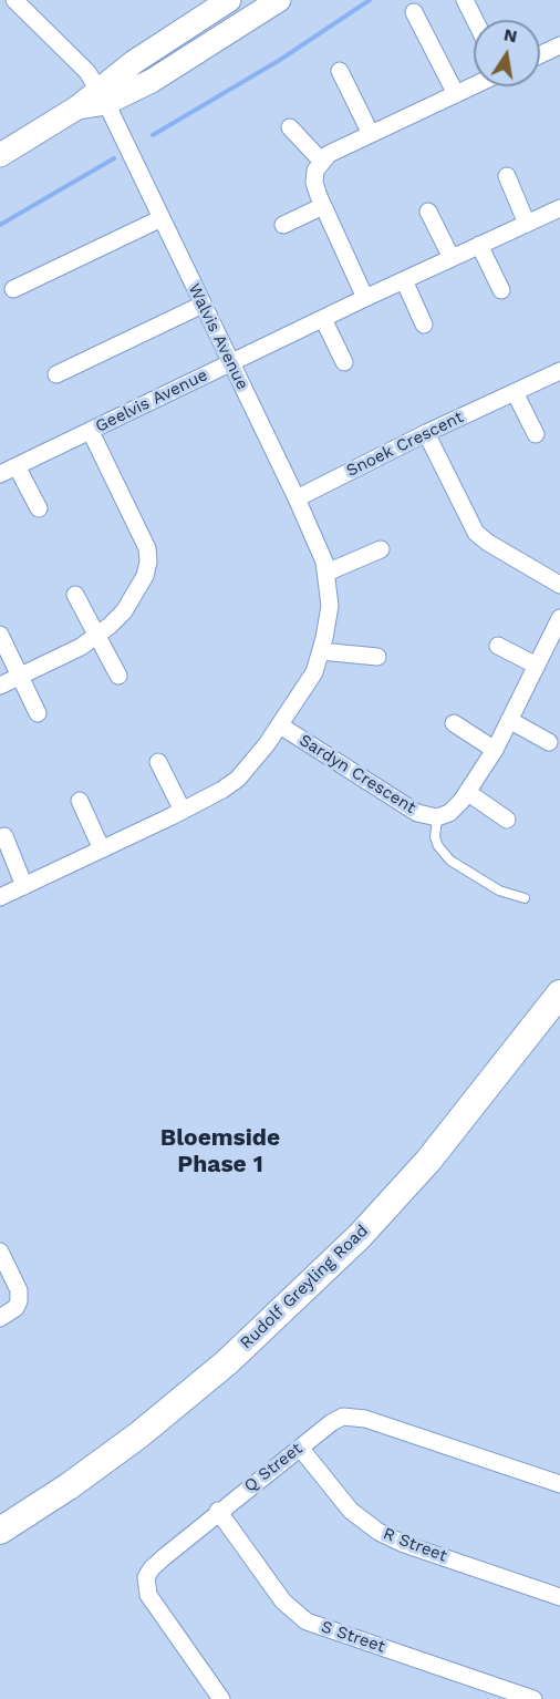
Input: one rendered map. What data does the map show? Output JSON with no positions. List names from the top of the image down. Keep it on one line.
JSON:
{"streets":{"main road":["Rudolf Greyling Road"],"street":["Walvis Avenue","Geelvis Avenue","Snoek Crescent","Sardyn Crescent","Q Street","R Street","S Street"]},"crossings":[["Walvis Avenue","Geelvis Avenue"],["Walvis Avenue","Snoek Crescent"],["Walvis Avenue","Sardyn Crescent"],["Q Street","R Street"],["Q Street","S Street"]],"districts":["Bloemside Phase 1"],"north":"top"}
